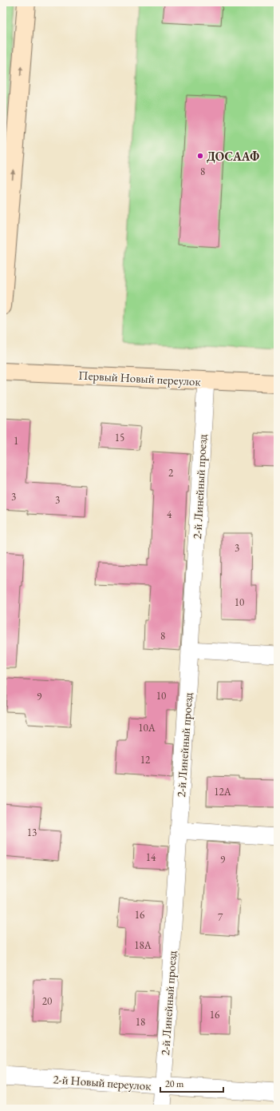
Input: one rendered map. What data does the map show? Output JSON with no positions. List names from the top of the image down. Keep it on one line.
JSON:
{"streets":{"main road":["Первый Новый переулок"],"street":["2-й Линейный проезд","2-й Новый переулок"]},"crossings":[["Первый Новый переулок","2-й Линейный проезд"],["2-й Линейный проезд","2-й Новый переулок"]],"places":["ДОСААФ"],"house_numbers":["8","15","1","2","3","3","4","3","10","8","10","9","10А","12","12А","13","14","9","16","7","18А","20","16","18"],"scale_bar":"20 m"}
